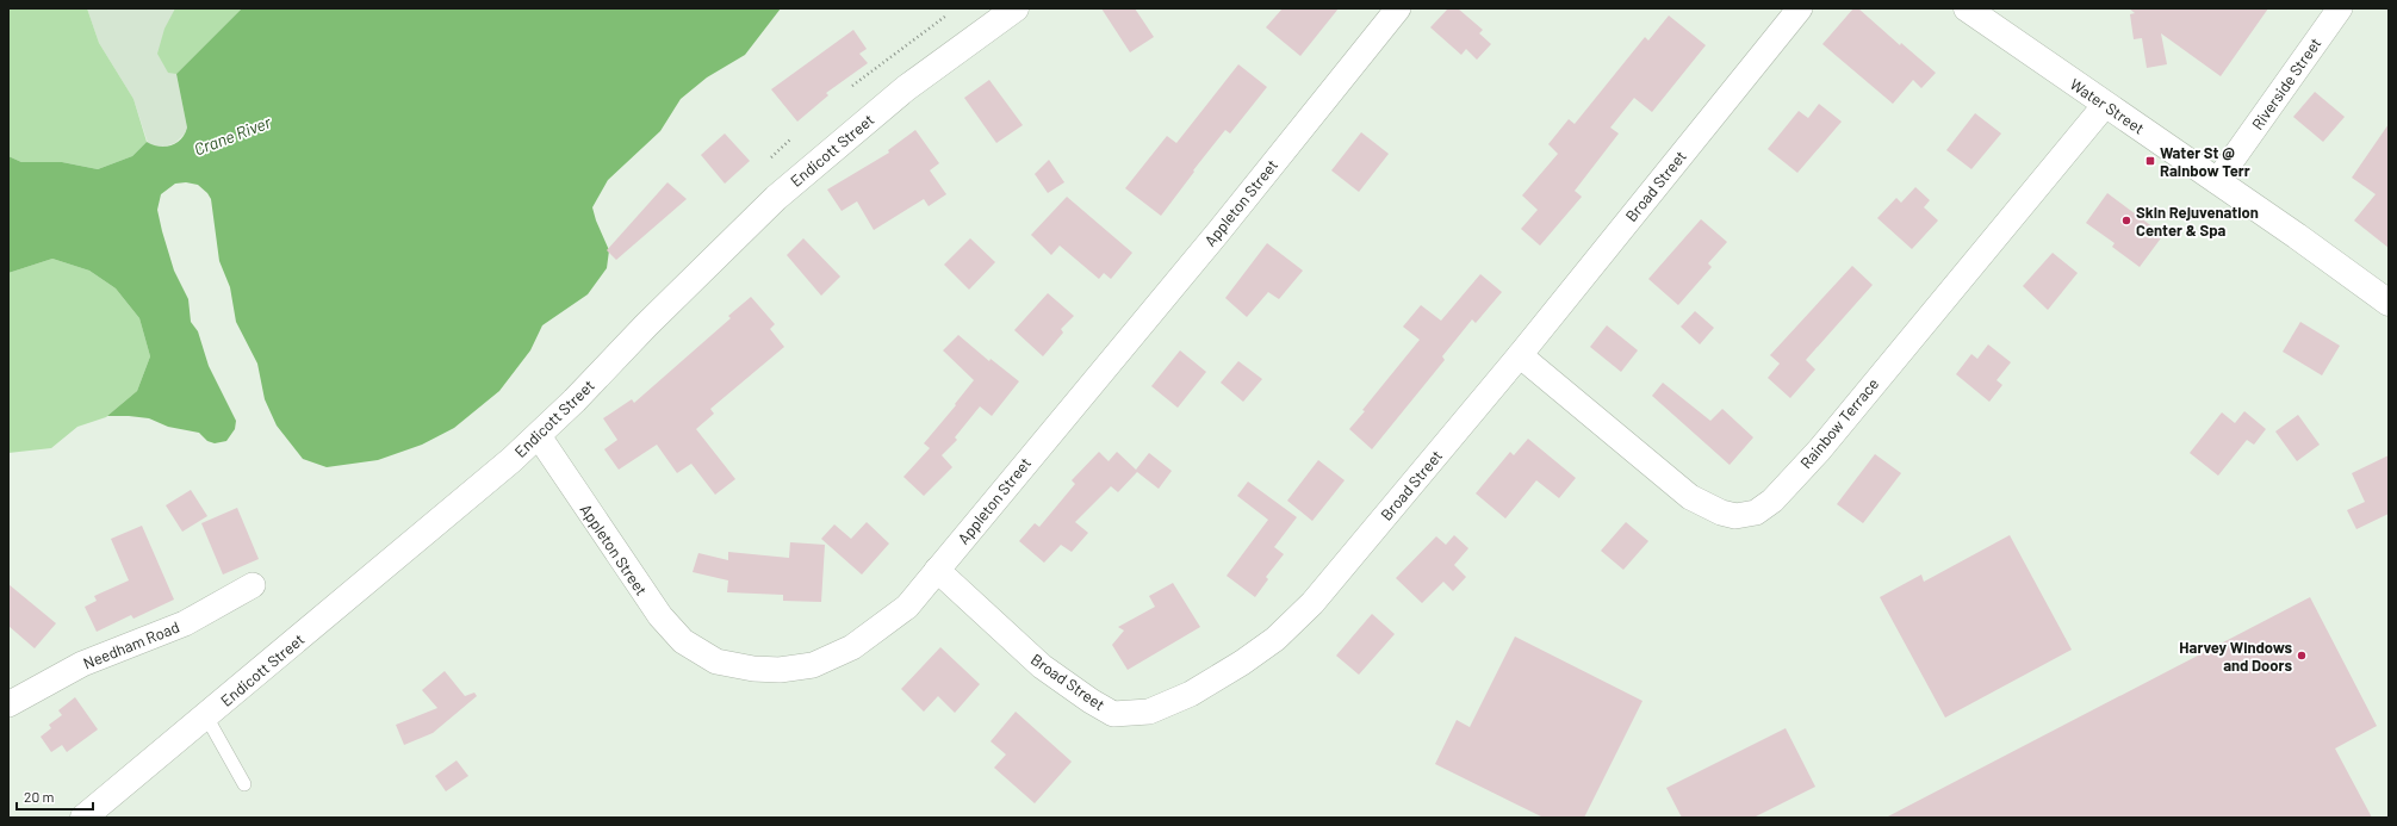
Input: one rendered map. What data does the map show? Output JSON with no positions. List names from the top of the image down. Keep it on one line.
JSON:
{"streets":{"main road":["Water Street","Endicott Street"],"street":["Riverside Street","Broad Street","Appleton Street","Rainbow Terrace","Needham Road"]},"crossings":[["Riverside Street","Water Street"],["Water Street","Rainbow Terrace"],["Endicott Street","Appleton Street"],["Broad Street","Appleton Street"],["Broad Street","Rainbow Terrace"]],"water":["Crane River"],"places":{"transit":["Water St @ Rainbow Terr"],"other":["Skin Rejuvenation Center & Spa","Harvey Windows and Doors"]},"scale_bar":"20 m"}
